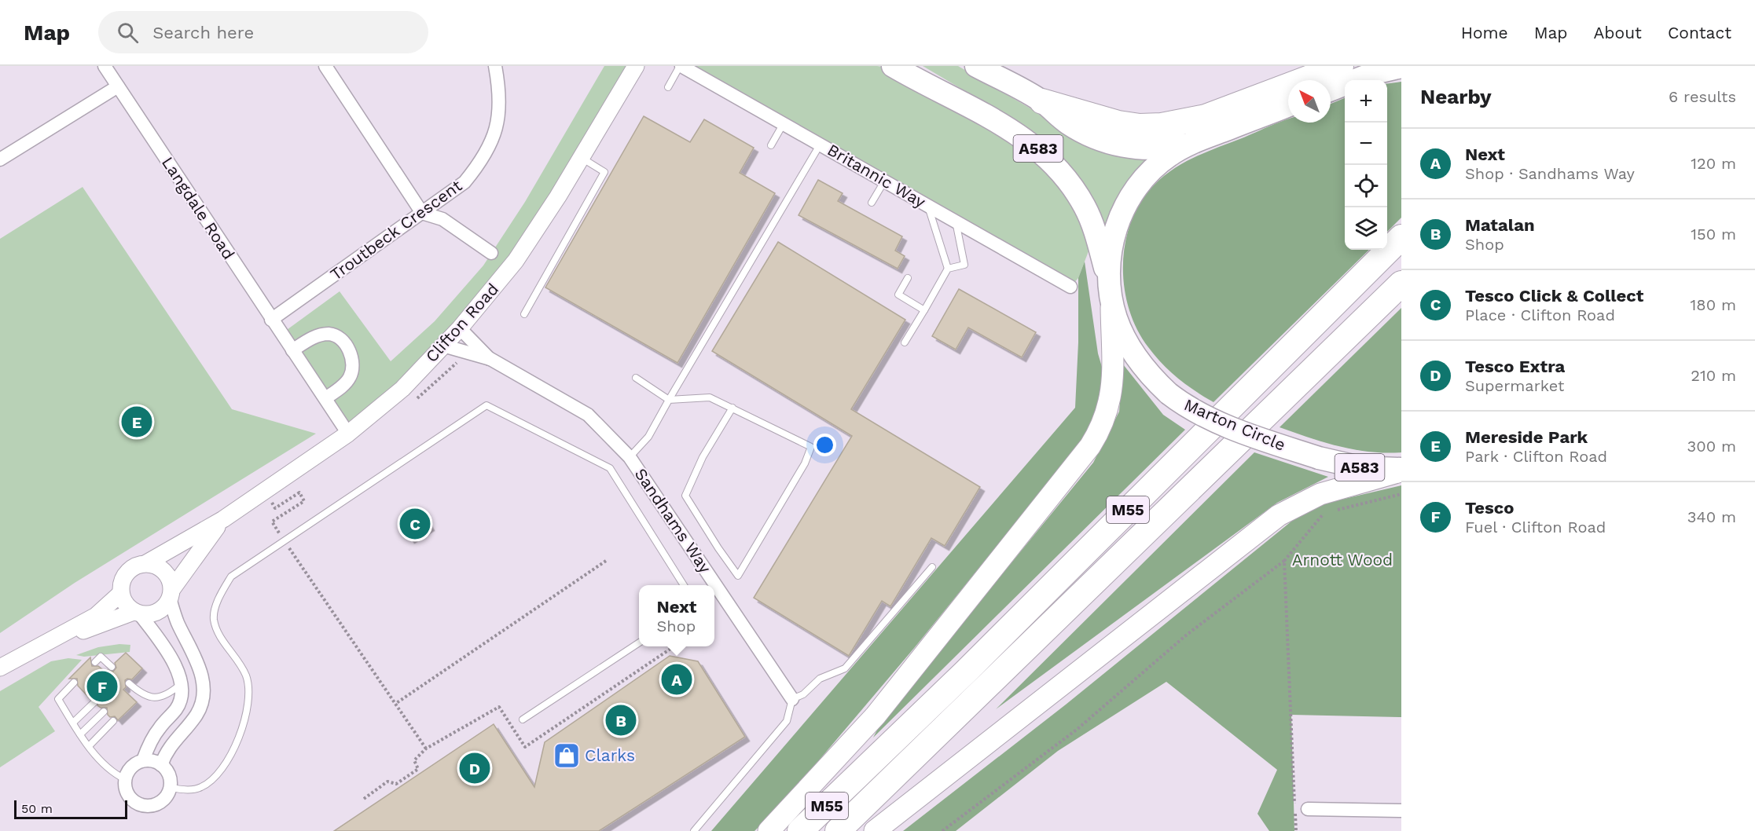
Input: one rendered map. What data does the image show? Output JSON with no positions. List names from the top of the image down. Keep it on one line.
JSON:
{"streets":{"highway":["A583","Marton Circle","M55"],"street":["Britannic Way","Langdale Road","Troutbeck Crescent","Clifton Road","Sandhams Way"]},"crossings":[["A583","Marton Circle"],["Langdale Road","Troutbeck Crescent"],["Langdale Road","Clifton Road"],["Clifton Road","Sandhams Way"]],"parks":["Arnott Wood"],"places":{"shop":["Clarks"]},"scale_bar":"50 m","north":"top left","page":{"header":"Map","search":"Search here","nav":["Home","Map","About","Contact"],"heading":["Nearby","6 results"],"map_buttons":["+","−"],"list":[{"mark":"A","name":"Next","note":"Shop · Sandhams Way","value":"120 m"},{"mark":"B","name":"Matalan","note":"Shop","value":"150 m"},{"mark":"C","name":"Tesco Click & Collect","note":"Place · Clifton Road","value":"180 m"},{"mark":"D","name":"Tesco Extra","note":"Supermarket","value":"210 m"},{"mark":"E","name":"Mereside Park","note":"Park · Clifton Road","value":"300 m"},{"mark":"F","name":"Tesco","note":"Fuel · Clifton Road","value":"340 m"}],"pins":["E","C","A","F","B","D"],"popup":["Next","Shop"],"scale":"50 m"}}
